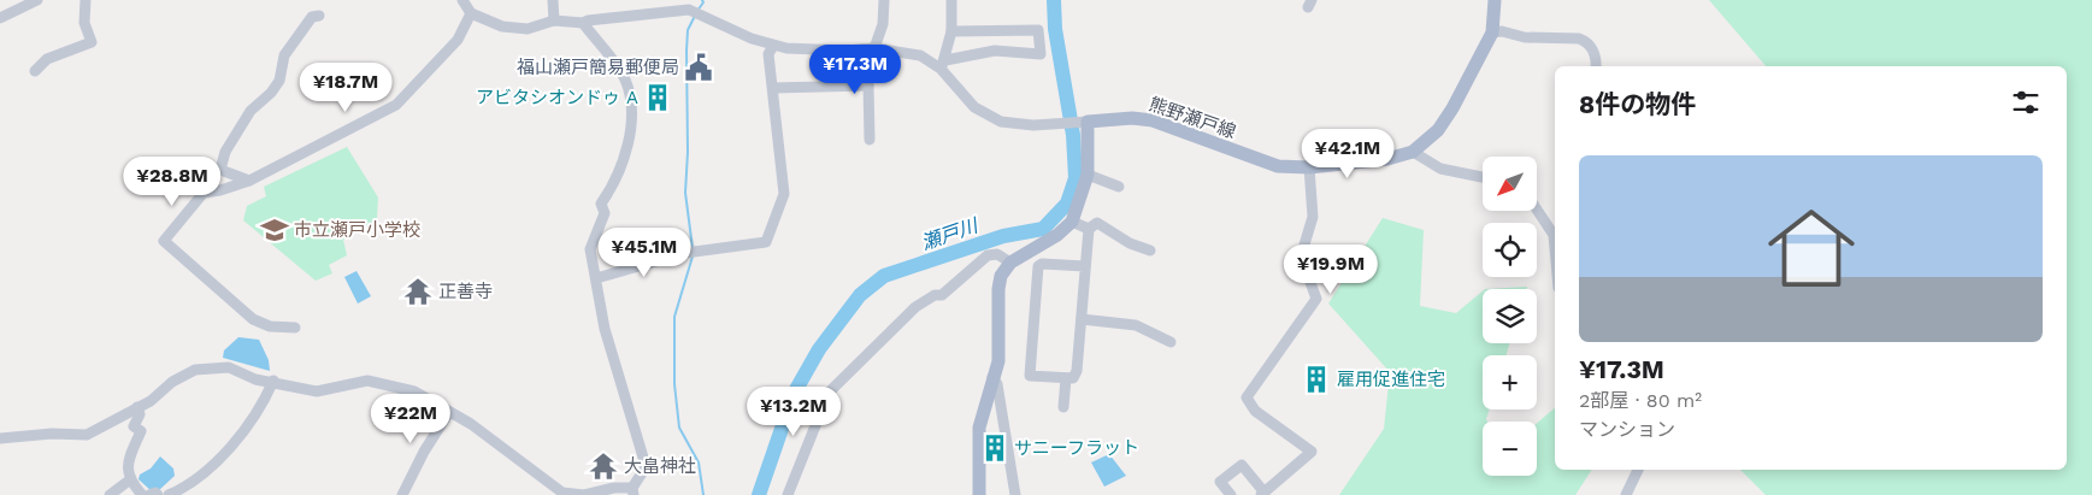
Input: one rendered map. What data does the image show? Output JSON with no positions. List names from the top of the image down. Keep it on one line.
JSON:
{"streets":{"main road":["熊野瀬戸線"]},"water":["瀬戸川"],"places":{"public building":["福山瀬戸簡易郵便局"],"building":["アビタシオンドゥ A","雇用促進住宅","サニーフラット"],"school or university":["市立瀬戸小学校"],"temple":["正善寺","大畠神社"]},"north":"bottom left","page":{"price":["¥17.3M","¥18.7M","¥42.1M","¥28.8M","¥45.1M","¥19.9M","¥13.2M","¥22M"],"heading":"8件の物件","list":[{"name":"¥17.3M","note":"2部屋 · 80 m² · マンション"}],"map_buttons":["+","−"]}}
